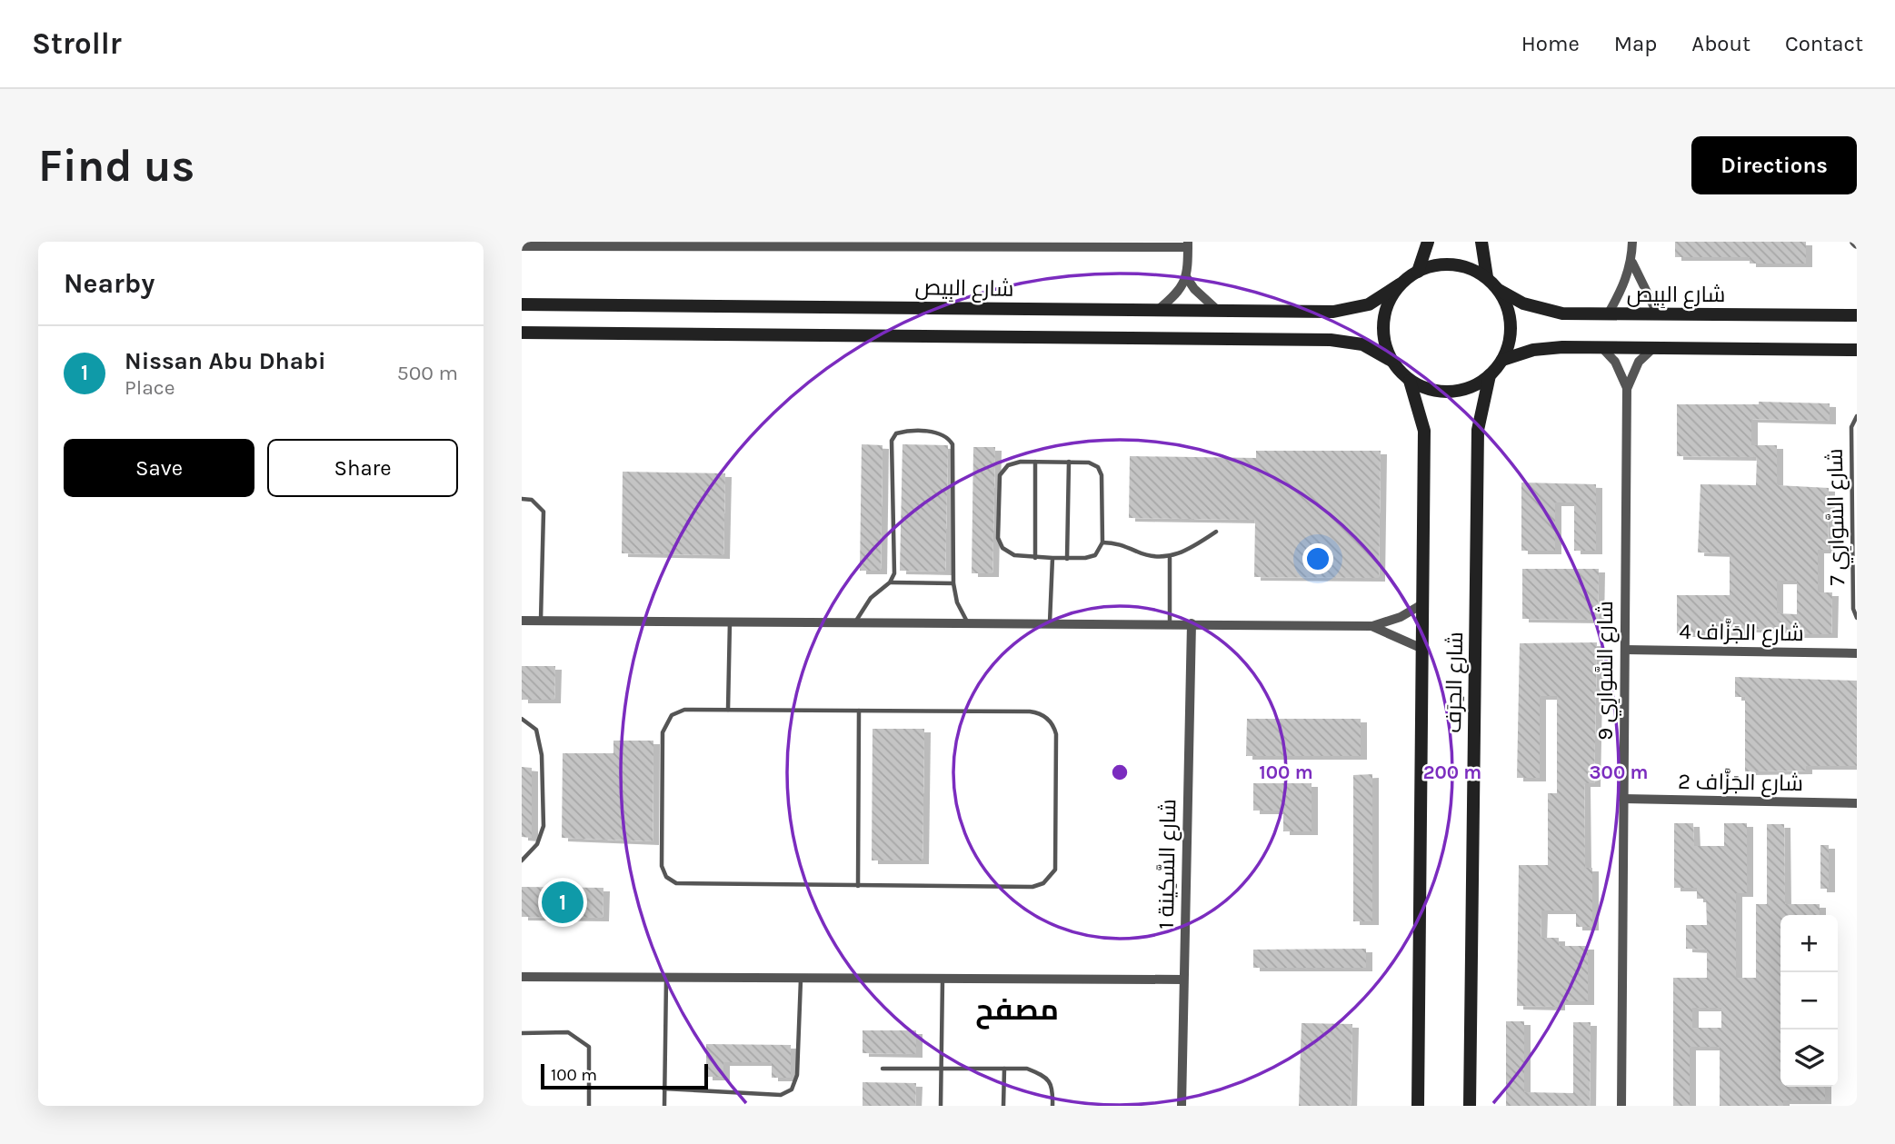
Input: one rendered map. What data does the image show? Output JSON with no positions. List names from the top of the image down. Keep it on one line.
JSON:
{"streets":{"street":["شارع البِيص","شارع الجَزَّاف 4","شارع السَّوارِي 9","شارع الحِرَف","شارع الجَزَّاف 2","شارع السَّكِينة 1"],"lane":["شارع السَّوارِي 7"]},"crossings":[["شارع البِيص","شارع الحِرَف"],["شارع الجَزَّاف 4","شارع السَّوارِي 9"],["شارع السَّوارِي 9","شارع الجَزَّاف 2"]],"districts":["مصفح"],"scale_bar":"100 m","page":{"header":"Strollr","nav":["Home","Map","About","Contact"],"buttons":["Directions",["Save","Share"]],"title":"Find us","heading":"Nearby","list":[{"mark":"1","name":"Nissan Abu Dhabi","note":"Place","value":"500 m"}],"pins":"1","map_buttons":["+","−"],"scale":"100 m"},"rings":["100 m","200 m","300 m"]}
